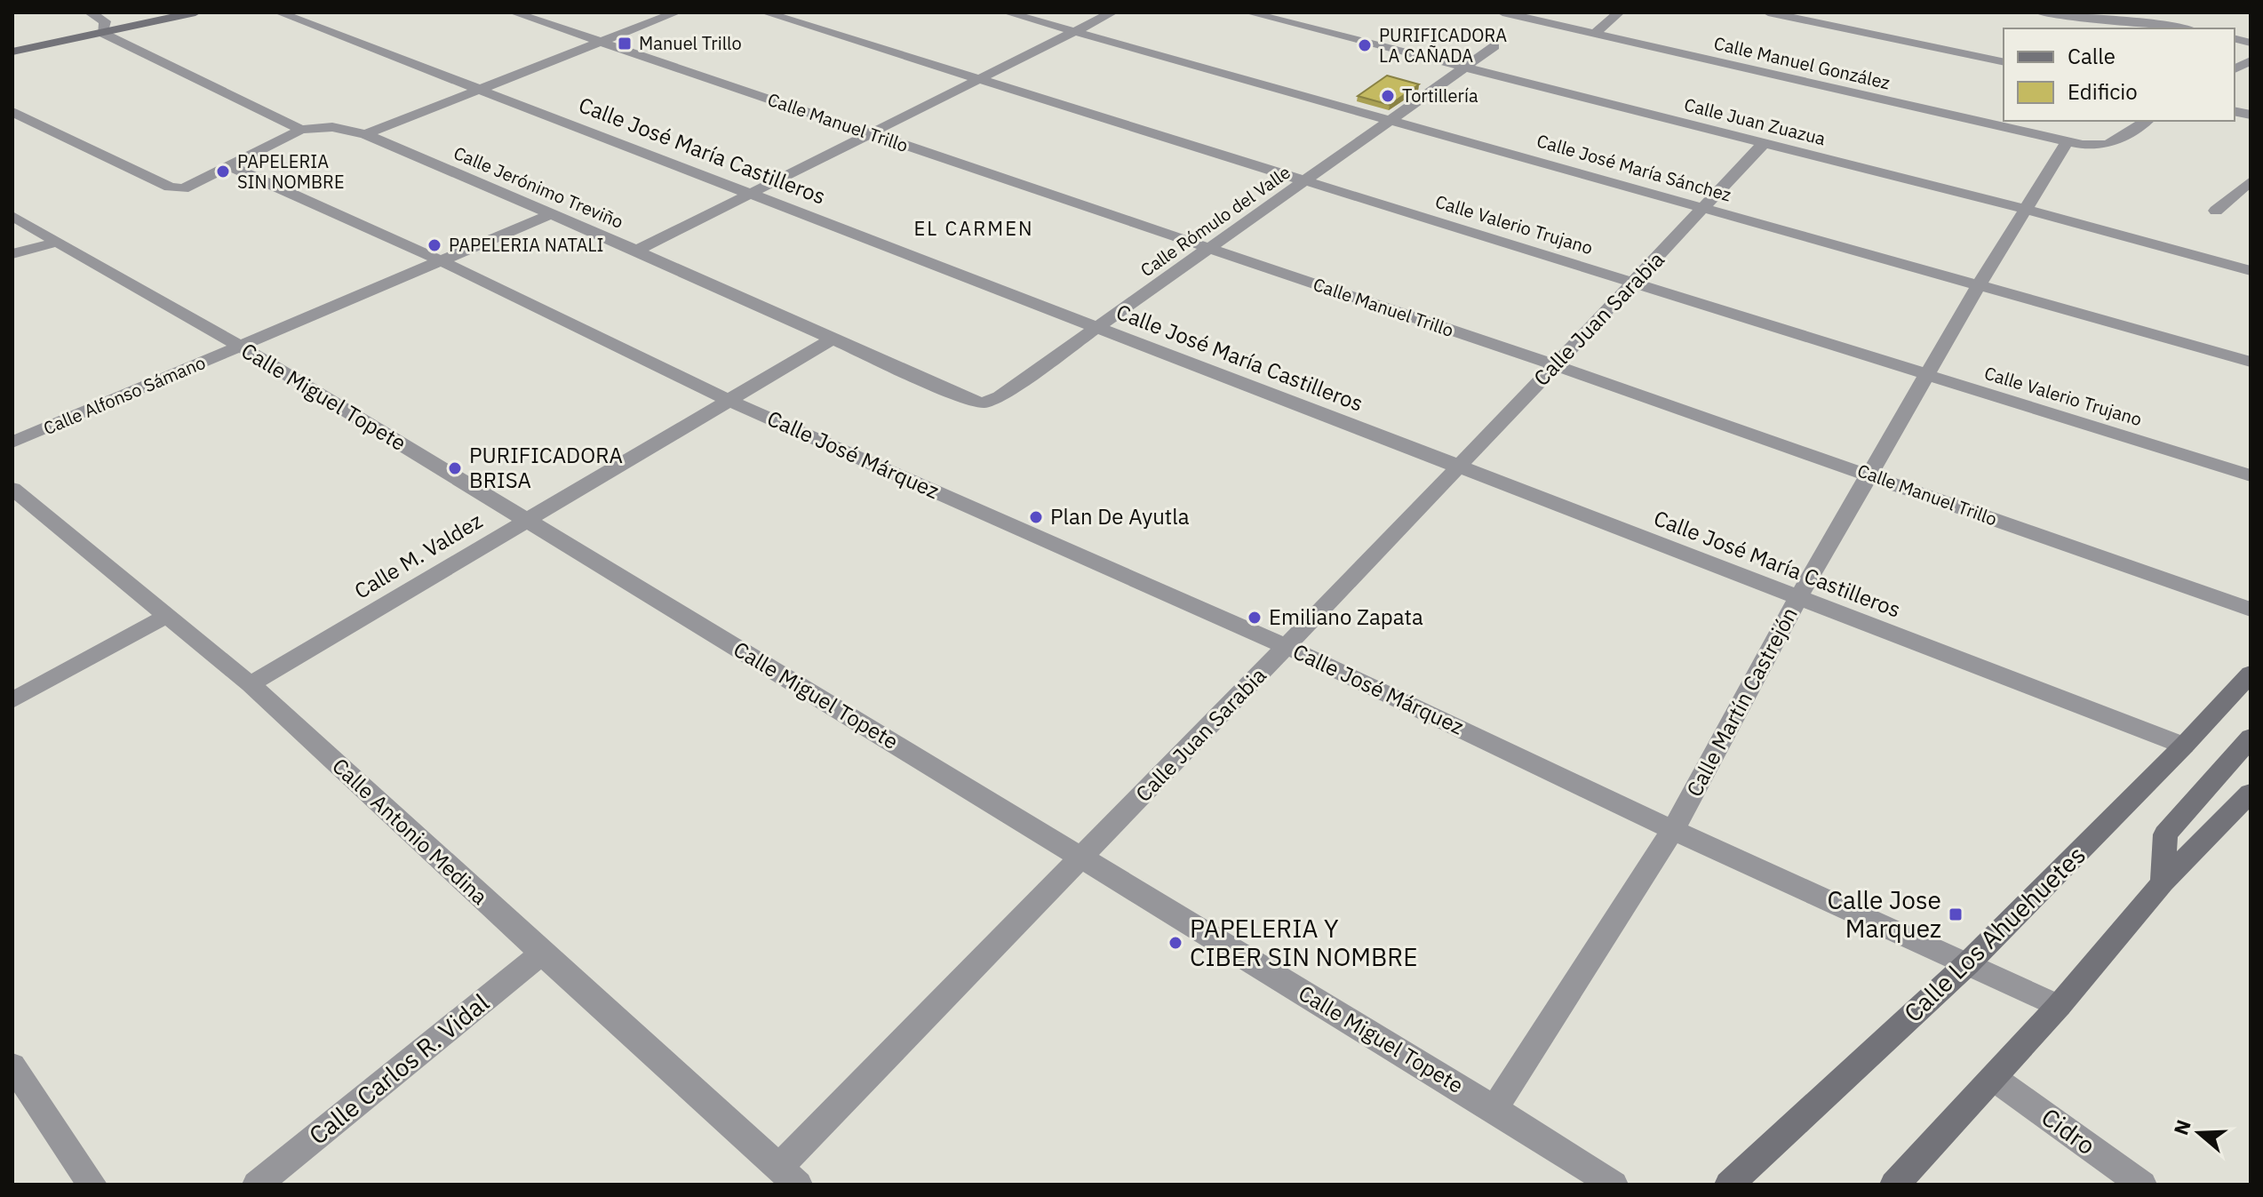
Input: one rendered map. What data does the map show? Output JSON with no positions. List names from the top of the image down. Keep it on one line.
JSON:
{"streets":{"street":["Calle Manuel González","Calle Juan Zuazua","Calle Manuel Trillo","Calle José María Castilleros","Calle José María Sánchez","Calle Jerónimo Treviño","Calle Rómulo del Valle","Calle Valerio Trujano","Calle Juan Sarabia","Calle Alfonso Sámano","Calle Miguel Topete","Calle José Márquez","Calle M. Valdez","Calle Martín Castrejón","Calle Antonio Medina","Calle Los Ahuehuetes","Calle Carlos R. Vidal","Cidro"]},"crossings":[["Calle Manuel González","Calle Martín Castrejón"],["Calle Juan Zuazua","Calle Rómulo del Valle"],["Calle Juan Zuazua","Calle Juan Sarabia"],["Calle Juan Zuazua","Calle Martín Castrejón"],["Calle Manuel Trillo","Calle Rómulo del Valle"],["Calle Manuel Trillo","Calle Juan Sarabia"],["Calle Manuel Trillo","Calle Martín Castrejón"],["Calle José María Castilleros","Calle Rómulo del Valle"],["Calle José María Castilleros","Calle Juan Sarabia"],["Calle José María Castilleros","Calle Martín Castrejón"],["Calle José María Castilleros","Calle Los Ahuehuetes"],["Calle José María Sánchez","Calle Rómulo del Valle"],["Calle José María Sánchez","Calle Juan Sarabia"],["Calle José María Sánchez","Calle Martín Castrejón"],["Calle Jerónimo Treviño","Calle Rómulo del Valle"],["Calle Jerónimo Treviño","Calle Alfonso Sámano"],["Calle Jerónimo Treviño","Calle M. Valdez"],["Calle Rómulo del Valle","Calle Valerio Trujano"],["Calle Valerio Trujano","Calle Juan Sarabia"],["Calle Valerio Trujano","Calle Martín Castrejón"],["Calle Juan Sarabia","Calle Miguel Topete"],["Calle Juan Sarabia","Calle José Márquez"],["Calle Juan Sarabia","Calle Antonio Medina"],["Calle Alfonso Sámano","Calle Miguel Topete"],["Calle Alfonso Sámano","Calle José Márquez"],["Calle Miguel Topete","Calle M. Valdez"],["Calle Miguel Topete","Calle Martín Castrejón"],["Calle José Márquez","Calle M. Valdez"],["Calle José Márquez","Calle Martín Castrejón"],["Calle José Márquez","Calle Los Ahuehuetes"],["Calle M. Valdez","Calle Antonio Medina"],["Calle Antonio Medina","Calle Carlos R. Vidal"]],"districts":["EL CARMEN"],"places":{"transit":["Manuel Trillo","Calle Jose Marquez"],"other":["PURIFICADORA LA CAÑADA","Tortillería","PAPELERIA SIN NOMBRE","PAPELERIA NATALI","PURIFICADORA BRISA","Plan De Ayutla","Emiliano Zapata","PAPELERIA Y CIBER SIN NOMBRE"]},"legend":["Calle","Edificio"],"north":"left"}
